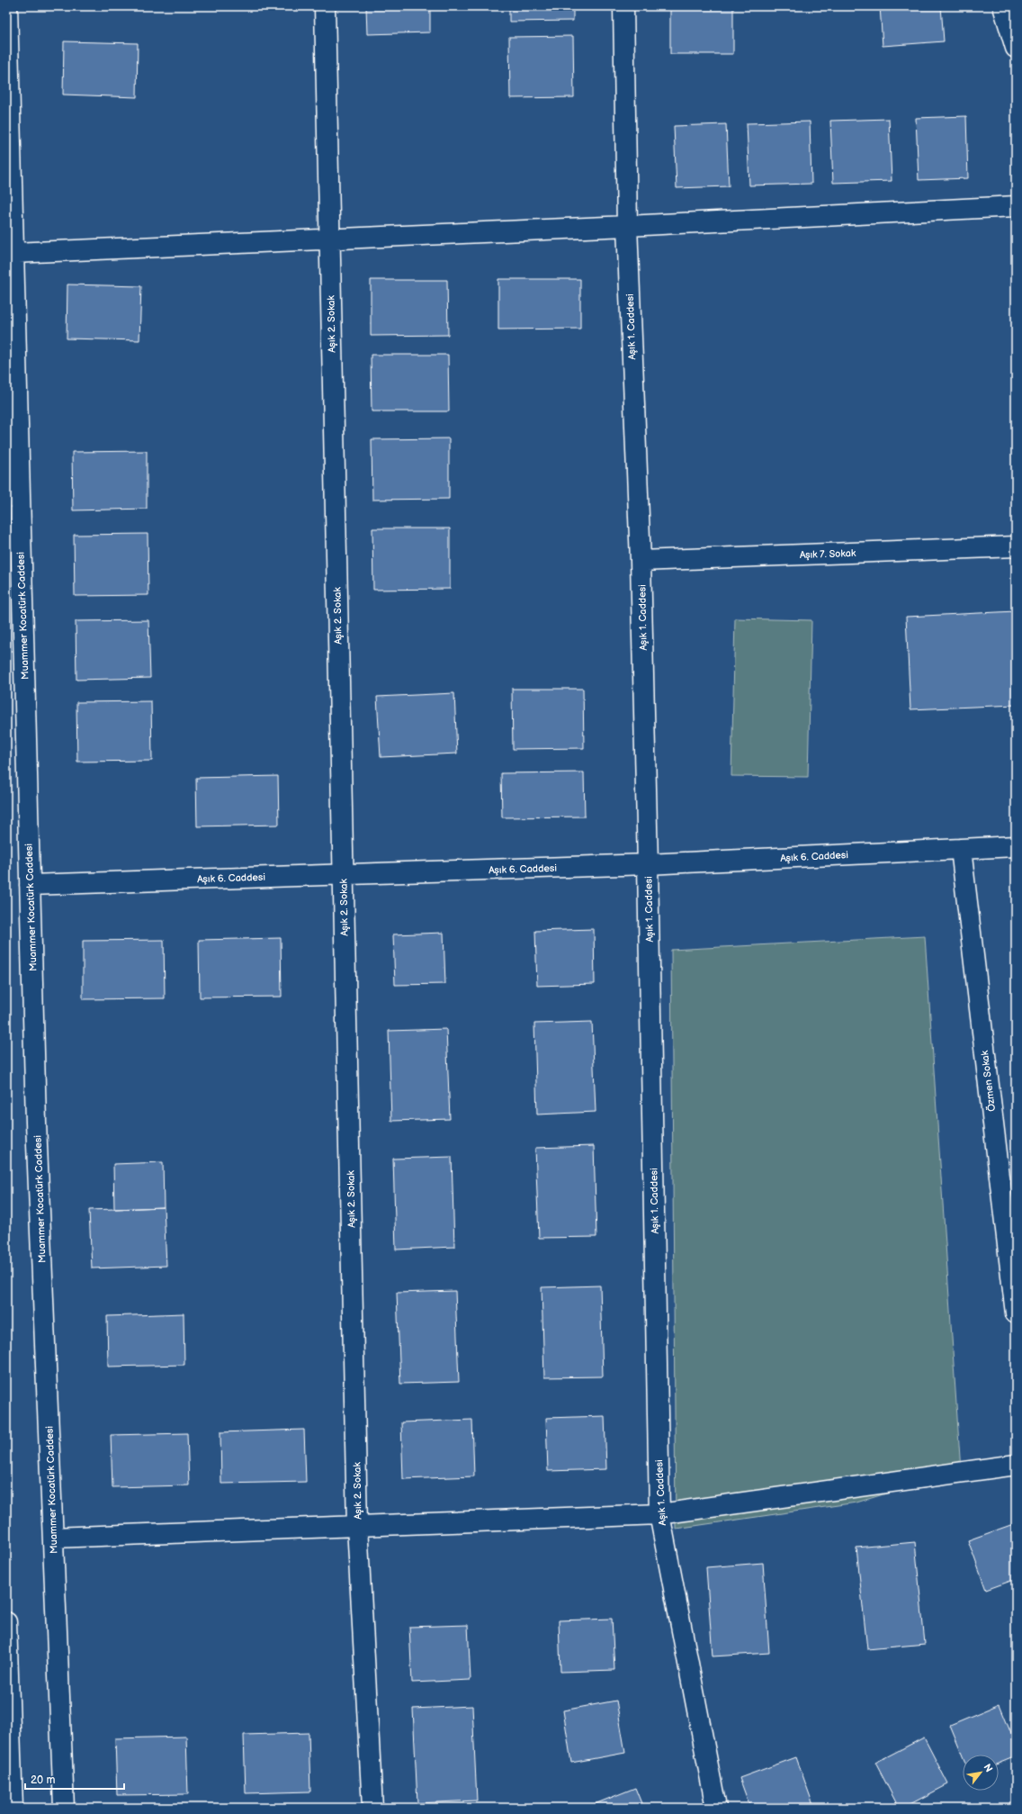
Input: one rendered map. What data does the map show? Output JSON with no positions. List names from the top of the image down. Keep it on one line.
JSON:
{"streets":{"street":["Aşık 2. Sokak","Aşık 1. Caddesi","Aşık 7. Sokak","Muammer Kocatürk Caddesi","Aşık 6. Caddesi","Özmen Sokak"]},"crossings":[["Aşık 2. Sokak","Aşık 6. Caddesi"],["Aşık 1. Caddesi","Aşık 7. Sokak"],["Aşık 1. Caddesi","Aşık 6. Caddesi"],["Muammer Kocatürk Caddesi","Aşık 6. Caddesi"],["Aşık 6. Caddesi","Özmen Sokak"]],"scale_bar":"20 m","north":"top right"}
